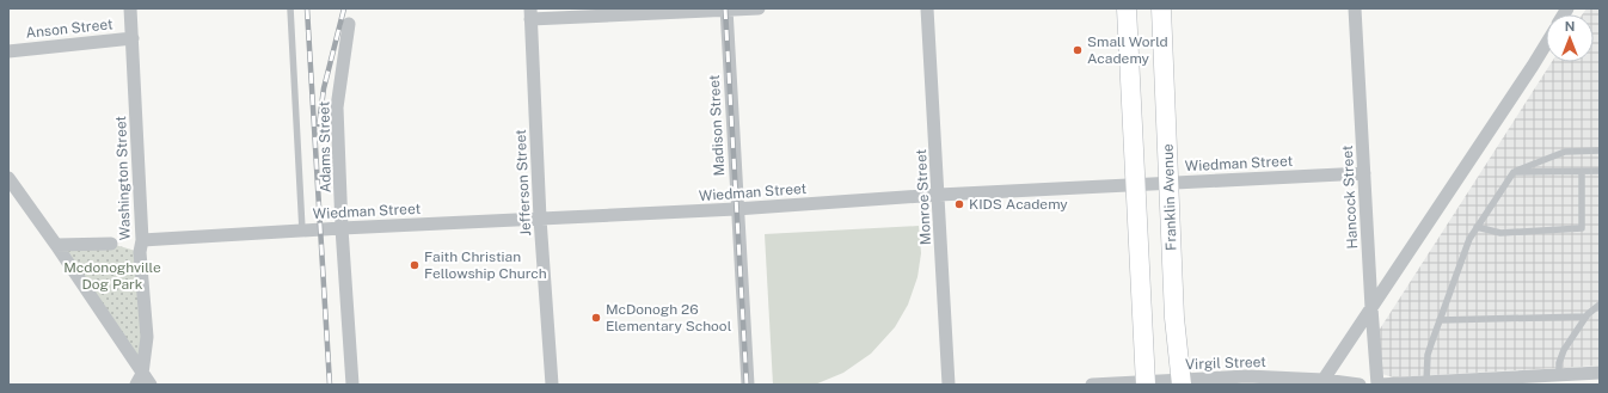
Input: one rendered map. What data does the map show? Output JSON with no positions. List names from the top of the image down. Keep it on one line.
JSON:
{"streets":{"main road":["Franklin Avenue"],"street":["Anson Street","Madison Street","Adams Street","Wiedman Street","Washington Street","Jefferson Street","Monroe Street","Hancock Street","Virgil Street"]},"crossings":[["Anson Street","Washington Street"],["Madison Street","Wiedman Street"],["Adams Street","Wiedman Street"],["Wiedman Street","Washington Street"],["Wiedman Street","Jefferson Street"],["Wiedman Street","Monroe Street"],["Wiedman Street","Franklin Avenue"],["Wiedman Street","Hancock Street"],["Franklin Avenue","Virgil Street"]],"parks":["Mcdonoghville Dog Park"],"places":["Small World Academy","KIDS Academy","Faith Christian Fellowship Church","McDonogh 26 Elementary School"],"north":"top"}
